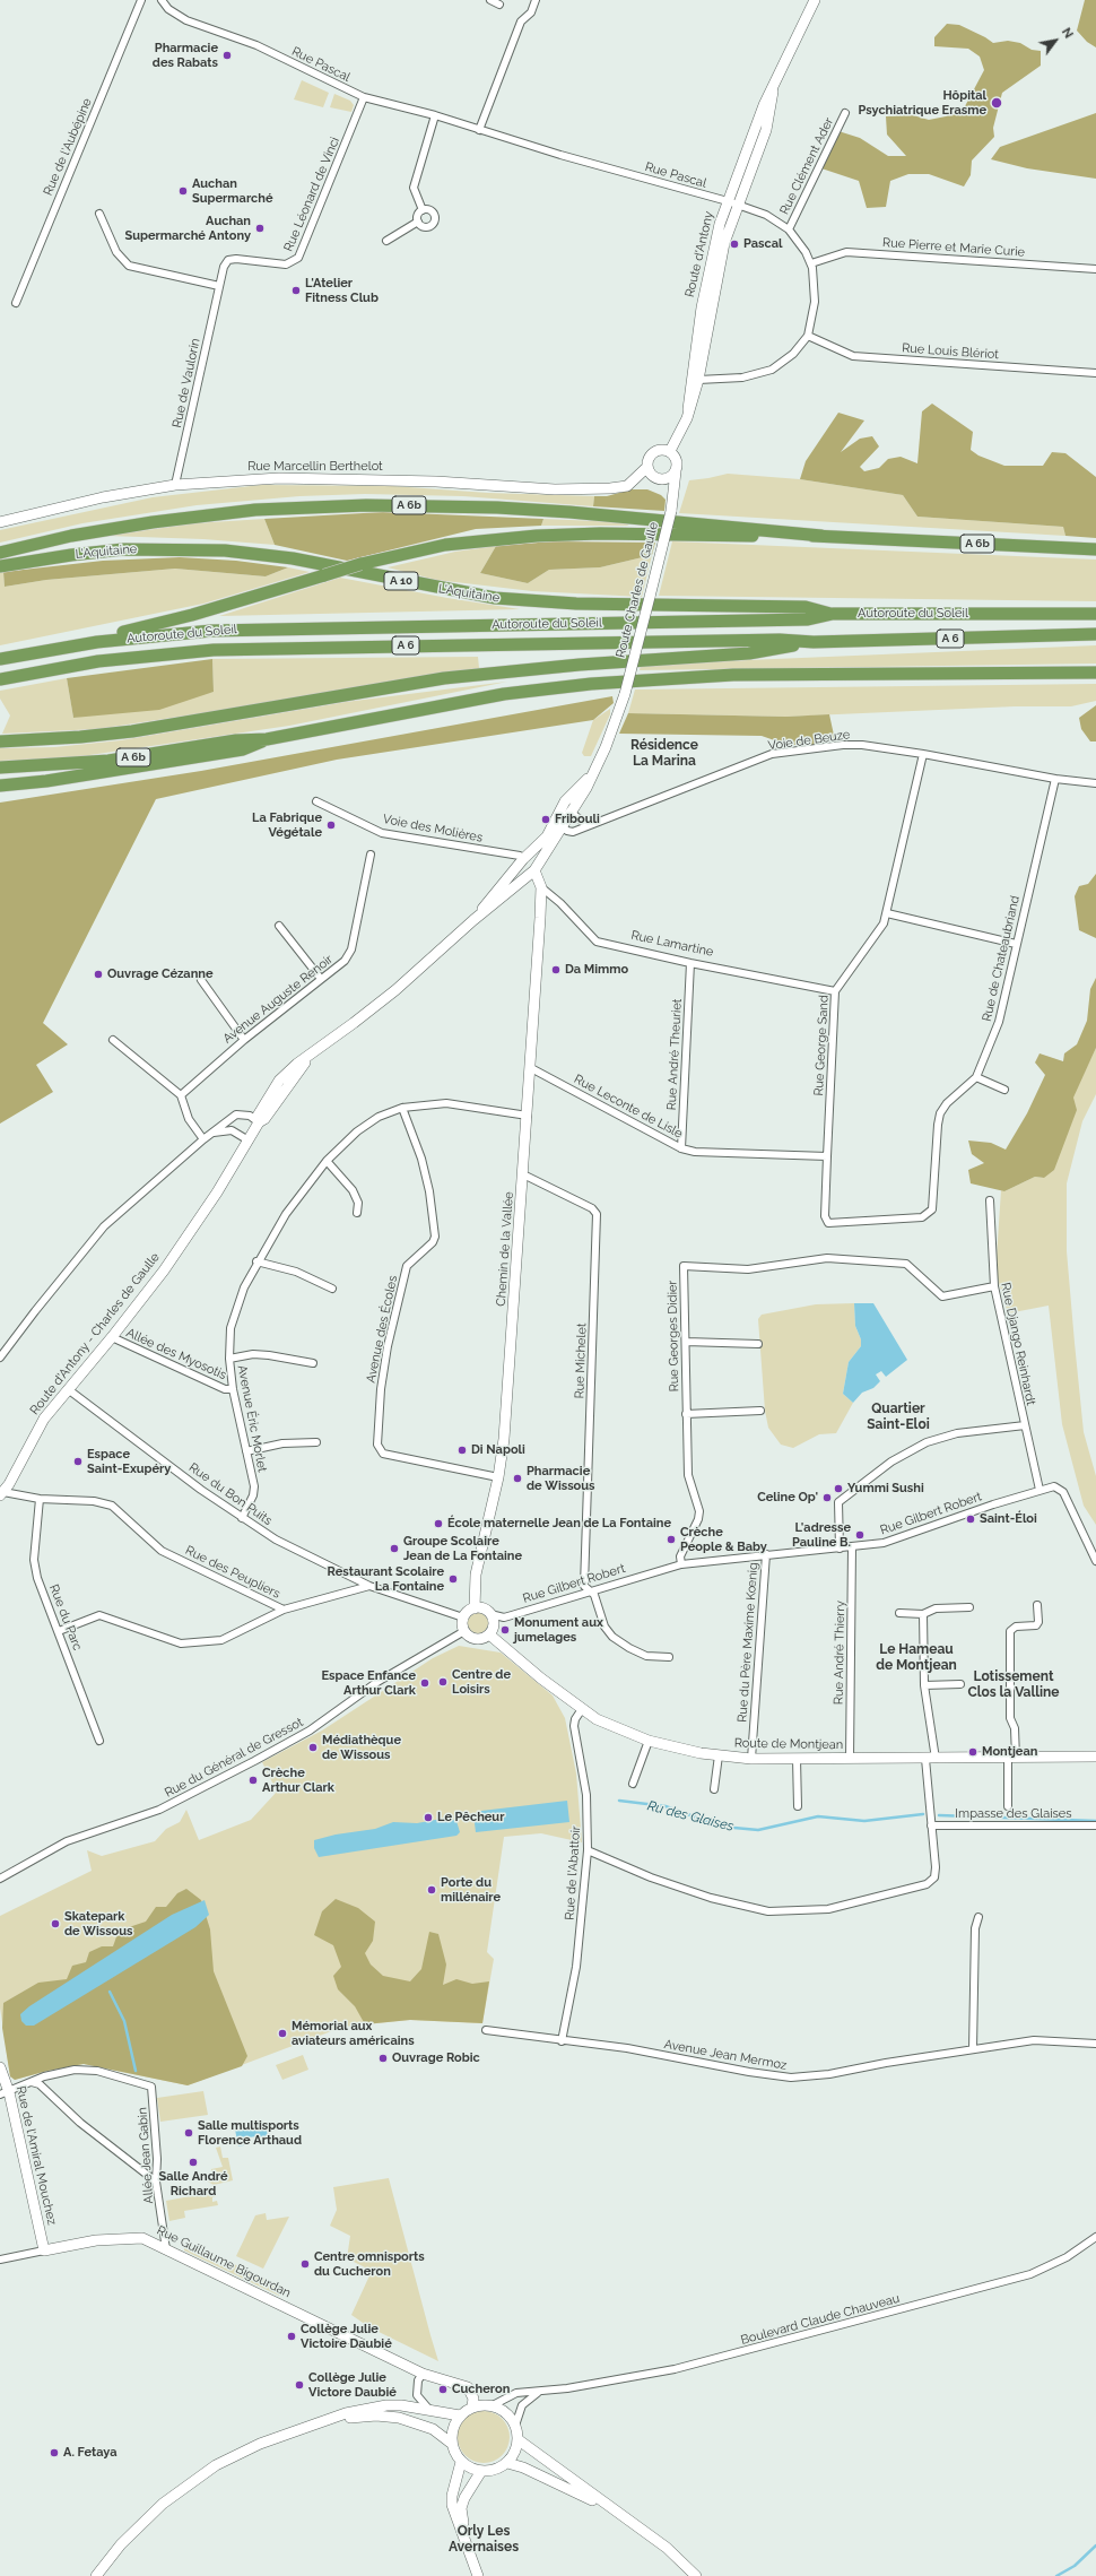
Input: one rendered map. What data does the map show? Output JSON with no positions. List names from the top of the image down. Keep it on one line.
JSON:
{"streets":{"highway":["A 6b","L'Aquitaine","A 10","Autoroute du Soleil","A 6"],"street":["Rue Pascal","Rue de l'Aubépine","Rue Clément Ader","Rue Léonard de Vinci","Rue Pierre et Marie Curie","Route d'Antony","Rue Louis Blériot","Rue de Vaulorin","Rue Marcellin Berthelot","Route Charles de Gaulle","Voie de Beuze","Voie des Molières","Rue Lamartine","Rue de Chateaubriand","Avenue Auguste Renoir","Rue George Sand","Rue André Theuriet","Rue Leconte de Lisle","Chemin de la Vallée","Avenue des Écoles","Route d'Antony - Charles de Gaulle","Rue Georges Didier","Rue Django Reinhardt","Allée des Myosotis","Rue Michelet","Avenue Éric Morlet","Rue du Bon Puits","Rue Gilbert Robert","Rue des Peupliers","Rue du Parc","Rue du Père Maxime Kœnig","Rue André Thierry","Route de Montjean","Rue du Général de Gressot","Impasse des Glaises","Rue de l'Abattoir","Avenue Jean Mermoz","Rue de l'Amiral Mouchez","Allée Jean Gabin","Rue Guillaume Bigourdan","Boulevard Claude Chauveau"]},"crossings":[["Rue Pascal","Rue Clément Ader"],["Rue Pascal","Rue Léonard de Vinci"],["Rue Pascal","Route d'Antony"],["Rue Léonard de Vinci","Rue de Vaulorin"],["Route d'Antony","Rue Marcellin Berthelot"],["Route d'Antony","Route Charles de Gaulle"],["Rue de Vaulorin","Rue Marcellin Berthelot"],["Rue Marcellin Berthelot","Route Charles de Gaulle"],["L'Aquitaine","Autoroute du Soleil"],["Route Charles de Gaulle","Route d'Antony - Charles de Gaulle"],["Voie de Beuze","Rue de Chateaubriand"],["Voie de Beuze","Rue George Sand"],["Voie de Beuze","Route d'Antony - Charles de Gaulle"],["Voie des Molières","Route d'Antony - Charles de Gaulle"],["Rue Lamartine","Rue George Sand"],["Rue Lamartine","Rue André Theuriet"],["Rue Lamartine","Chemin de la Vallée"],["Rue de Chateaubriand","Rue George Sand"],["Rue George Sand","Rue Leconte de Lisle"],["Rue André Theuriet","Rue Leconte de Lisle"],["Rue Leconte de Lisle","Chemin de la Vallée"],["Chemin de la Vallée","Avenue des Écoles"],["Chemin de la Vallée","Rue Michelet"],["Chemin de la Vallée","Avenue Éric Morlet"],["Chemin de la Vallée","Rue Gilbert Robert"],["Chemin de la Vallée","Route de Montjean"],["Chemin de la Vallée","Rue du Général de Gressot"],["Avenue des Écoles","Avenue Éric Morlet"],["Route d'Antony - Charles de Gaulle","Allée des Myosotis"],["Route d'Antony - Charles de Gaulle","Rue du Bon Puits"],["Route d'Antony - Charles de Gaulle","Rue des Peupliers"],["Rue Georges Didier","Rue Django Reinhardt"],["Rue Georges Didier","Rue Gilbert Robert"],["Rue Django Reinhardt","Rue Gilbert Robert"],["Allée des Myosotis","Avenue Éric Morlet"],["Rue Michelet","Rue Gilbert Robert"],["Avenue Éric Morlet","Rue du Bon Puits"],["Rue du Bon Puits","Rue des Peupliers"],["Rue Gilbert Robert","Rue du Père Maxime Kœnig"],["Rue Gilbert Robert","Rue André Thierry"],["Rue Gilbert Robert","Route de Montjean"],["Rue Gilbert Robert","Rue du Général de Gressot"],["Rue des Peupliers","Rue du Parc"],["Rue du Père Maxime Kœnig","Route de Montjean"],["Rue André Thierry","Route de Montjean"],["Route de Montjean","Rue du Général de Gressot"],["Route de Montjean","Rue de l'Abattoir"],["Rue de l'Abattoir","Avenue Jean Mermoz"],["Rue de l'Amiral Mouchez","Rue Guillaume Bigourdan"],["Allée Jean Gabin","Rue Guillaume Bigourdan"],["Rue Guillaume Bigourdan","Boulevard Claude Chauveau"]],"districts":["Résidence La Marina","Quartier Saint-Eloi","Le Hameau de Montjean","Lotissement Clos la Valline","Orly Les Avernaises"],"water":["Ru des Glaises"],"places":["Pharmacie des Rabats","Hôpital Psychiatrique Erasme","Auchan Supermarché","Auchan Supermarché Antony","Pascal","L'Atelier Fitness Club","Fribouli","La Fabrique Végétale","Da Mimmo","Ouvrage Cézanne","Di Napoli","Espace Saint-Exupéry","Pharmacie de Wissous","Yummi Sushi","Celine Op'","Saint-Éloi","École maternelle Jean de La Fontaine","L'adresse Pauline B.","Crèche People & Baby","Groupe Scolaire Jean de La Fontaine","Restaurant Scolaire La Fontaine","Monument aux jumelages","Centre de Loisirs","Espace Enfance Arthur Clark","Médiathèque de Wissous","Montjean","Crèche Arthur Clark","Le Pêcheur","Porte du millénaire","Skatepark de Wissous","Mémorial aux aviateurs américains","Ouvrage Robic","Salle multisports Florence Arthaud","Salle André Richard","Centre omnisports du Cucheron","Collège Julie Victoire Daubié","Collège Julie Victore Daubié","Cucheron","A. Fetaya"],"north":"top right"}
